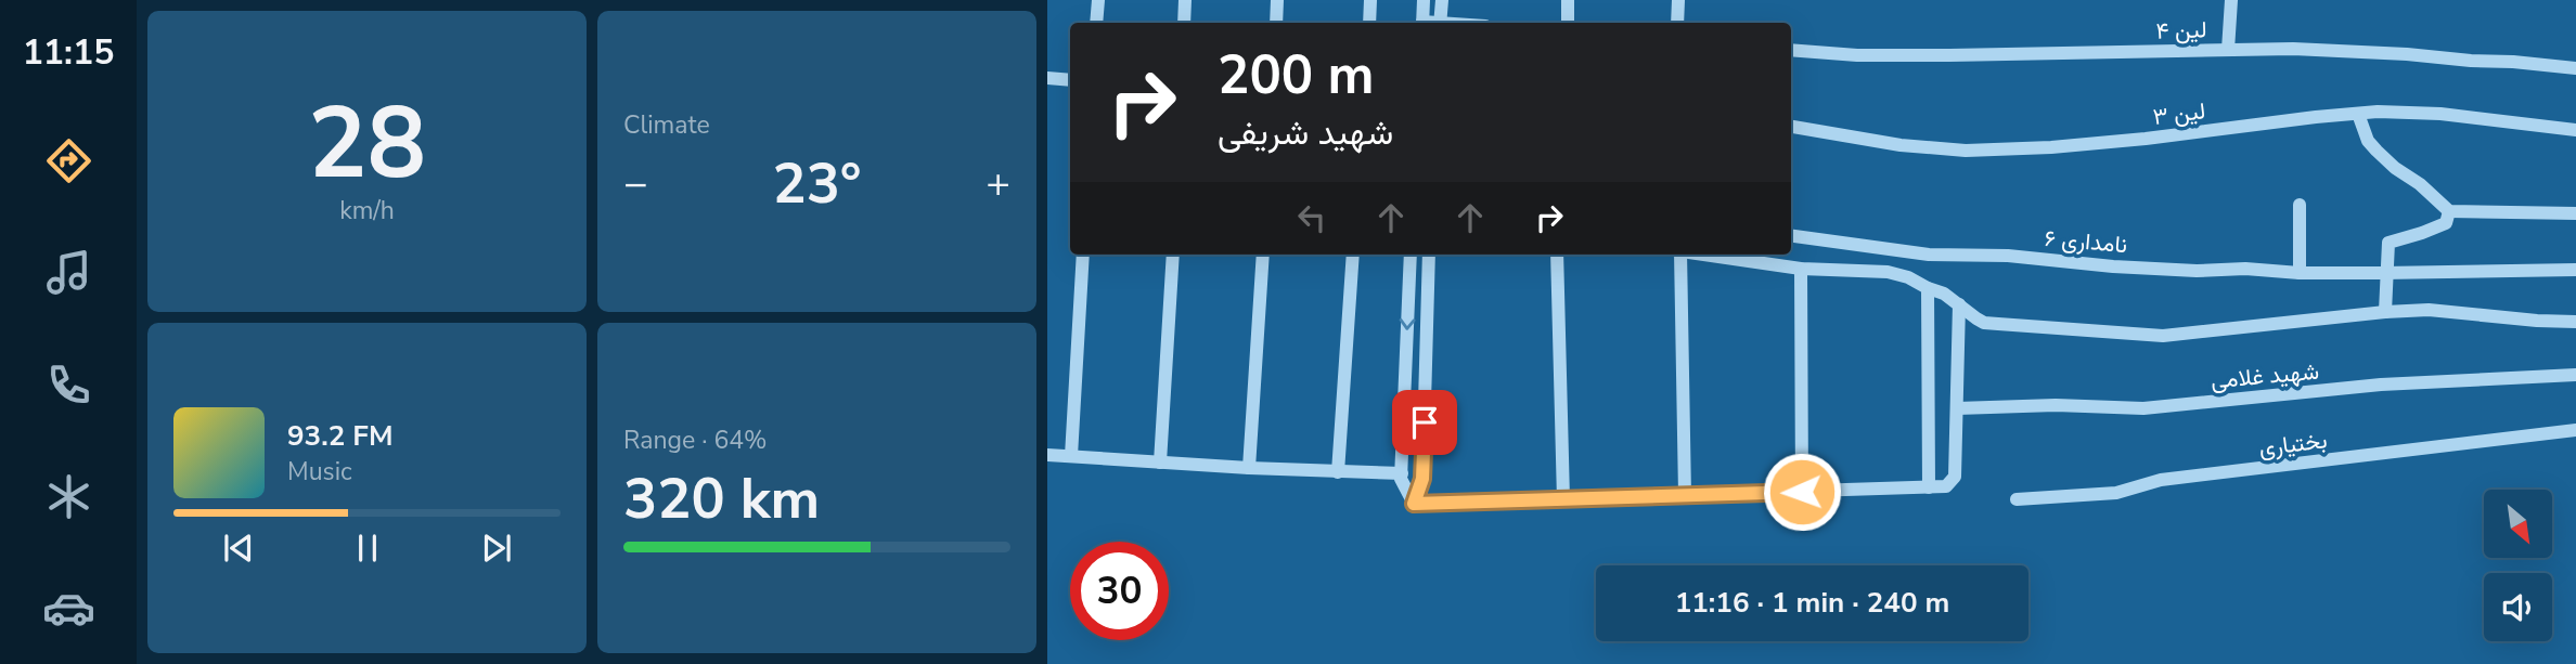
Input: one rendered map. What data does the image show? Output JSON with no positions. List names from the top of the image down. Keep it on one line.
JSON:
{"streets":{"street":["لین ۴","لین ۳","نامداری ۶","شهید غلامی","بختیاری"]},"north":"bottom right","page":{"tabs":"11:15","tile":[["28","km/h"],"Climate",["Range · 64%","320 km"]],"turn":["200 m","شهید شریفی"],"heat":["−","23°","+"],"song":["93.2 FM","Music"],"limit":"30","trip":"11:16 · 1 min · 240 m"}}
